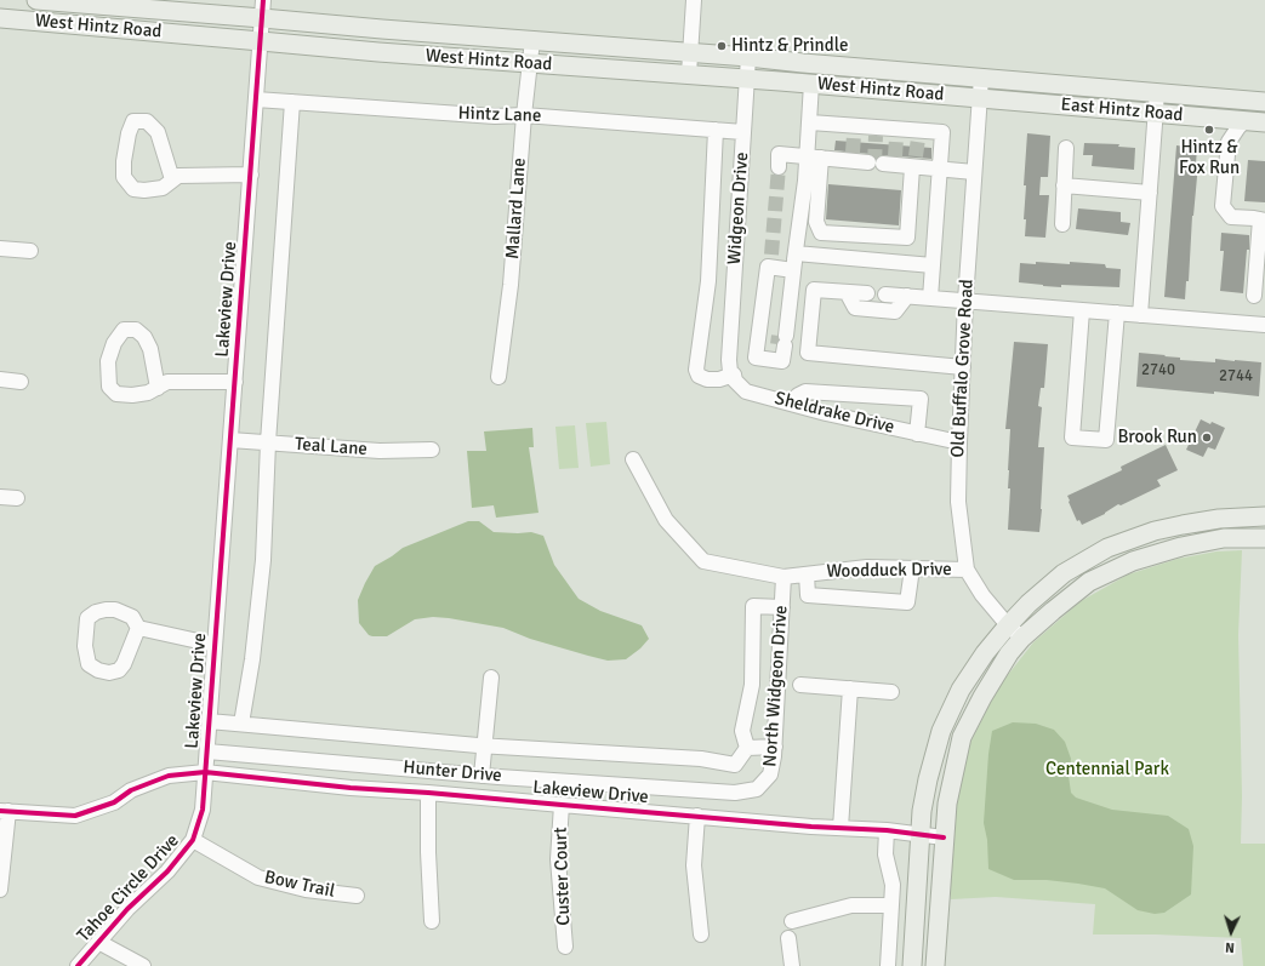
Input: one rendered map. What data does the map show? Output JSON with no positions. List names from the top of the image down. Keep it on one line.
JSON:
{"streets":{"main road":["West Hintz Road","East Hintz Road"],"street":["Hintz Lane","Mallard Lane","Widgeon Drive","Lakeview Drive","Old Buffalo Grove Road","Sheldrake Drive","Teal Lane","Woodduck Drive","North Widgeon Drive","Hunter Drive","Custer Court","Bow Trail","Tahoe Circle Drive"]},"crossings":[["West Hintz Road","East Hintz Road"],["West Hintz Road","Mallard Lane"],["West Hintz Road","Widgeon Drive"],["West Hintz Road","Lakeview Drive"],["West Hintz Road","Old Buffalo Grove Road"],["East Hintz Road","Old Buffalo Grove Road"],["Hintz Lane","Mallard Lane"],["Hintz Lane","Widgeon Drive"],["Hintz Lane","Lakeview Drive"],["Widgeon Drive","Sheldrake Drive"],["Lakeview Drive","Teal Lane"],["Lakeview Drive","Hunter Drive"],["Lakeview Drive","Custer Court"],["Lakeview Drive","Tahoe Circle Drive"],["Old Buffalo Grove Road","Sheldrake Drive"],["Old Buffalo Grove Road","Woodduck Drive"],["Woodduck Drive","North Widgeon Drive"],["North Widgeon Drive","Hunter Drive"],["Bow Trail","Tahoe Circle Drive"]],"parks":["Centennial Park"],"places":["Hintz & Prindle","Hintz & Fox Run","Brook Run"],"house_numbers":["2740","2744"],"north":"bottom"}
